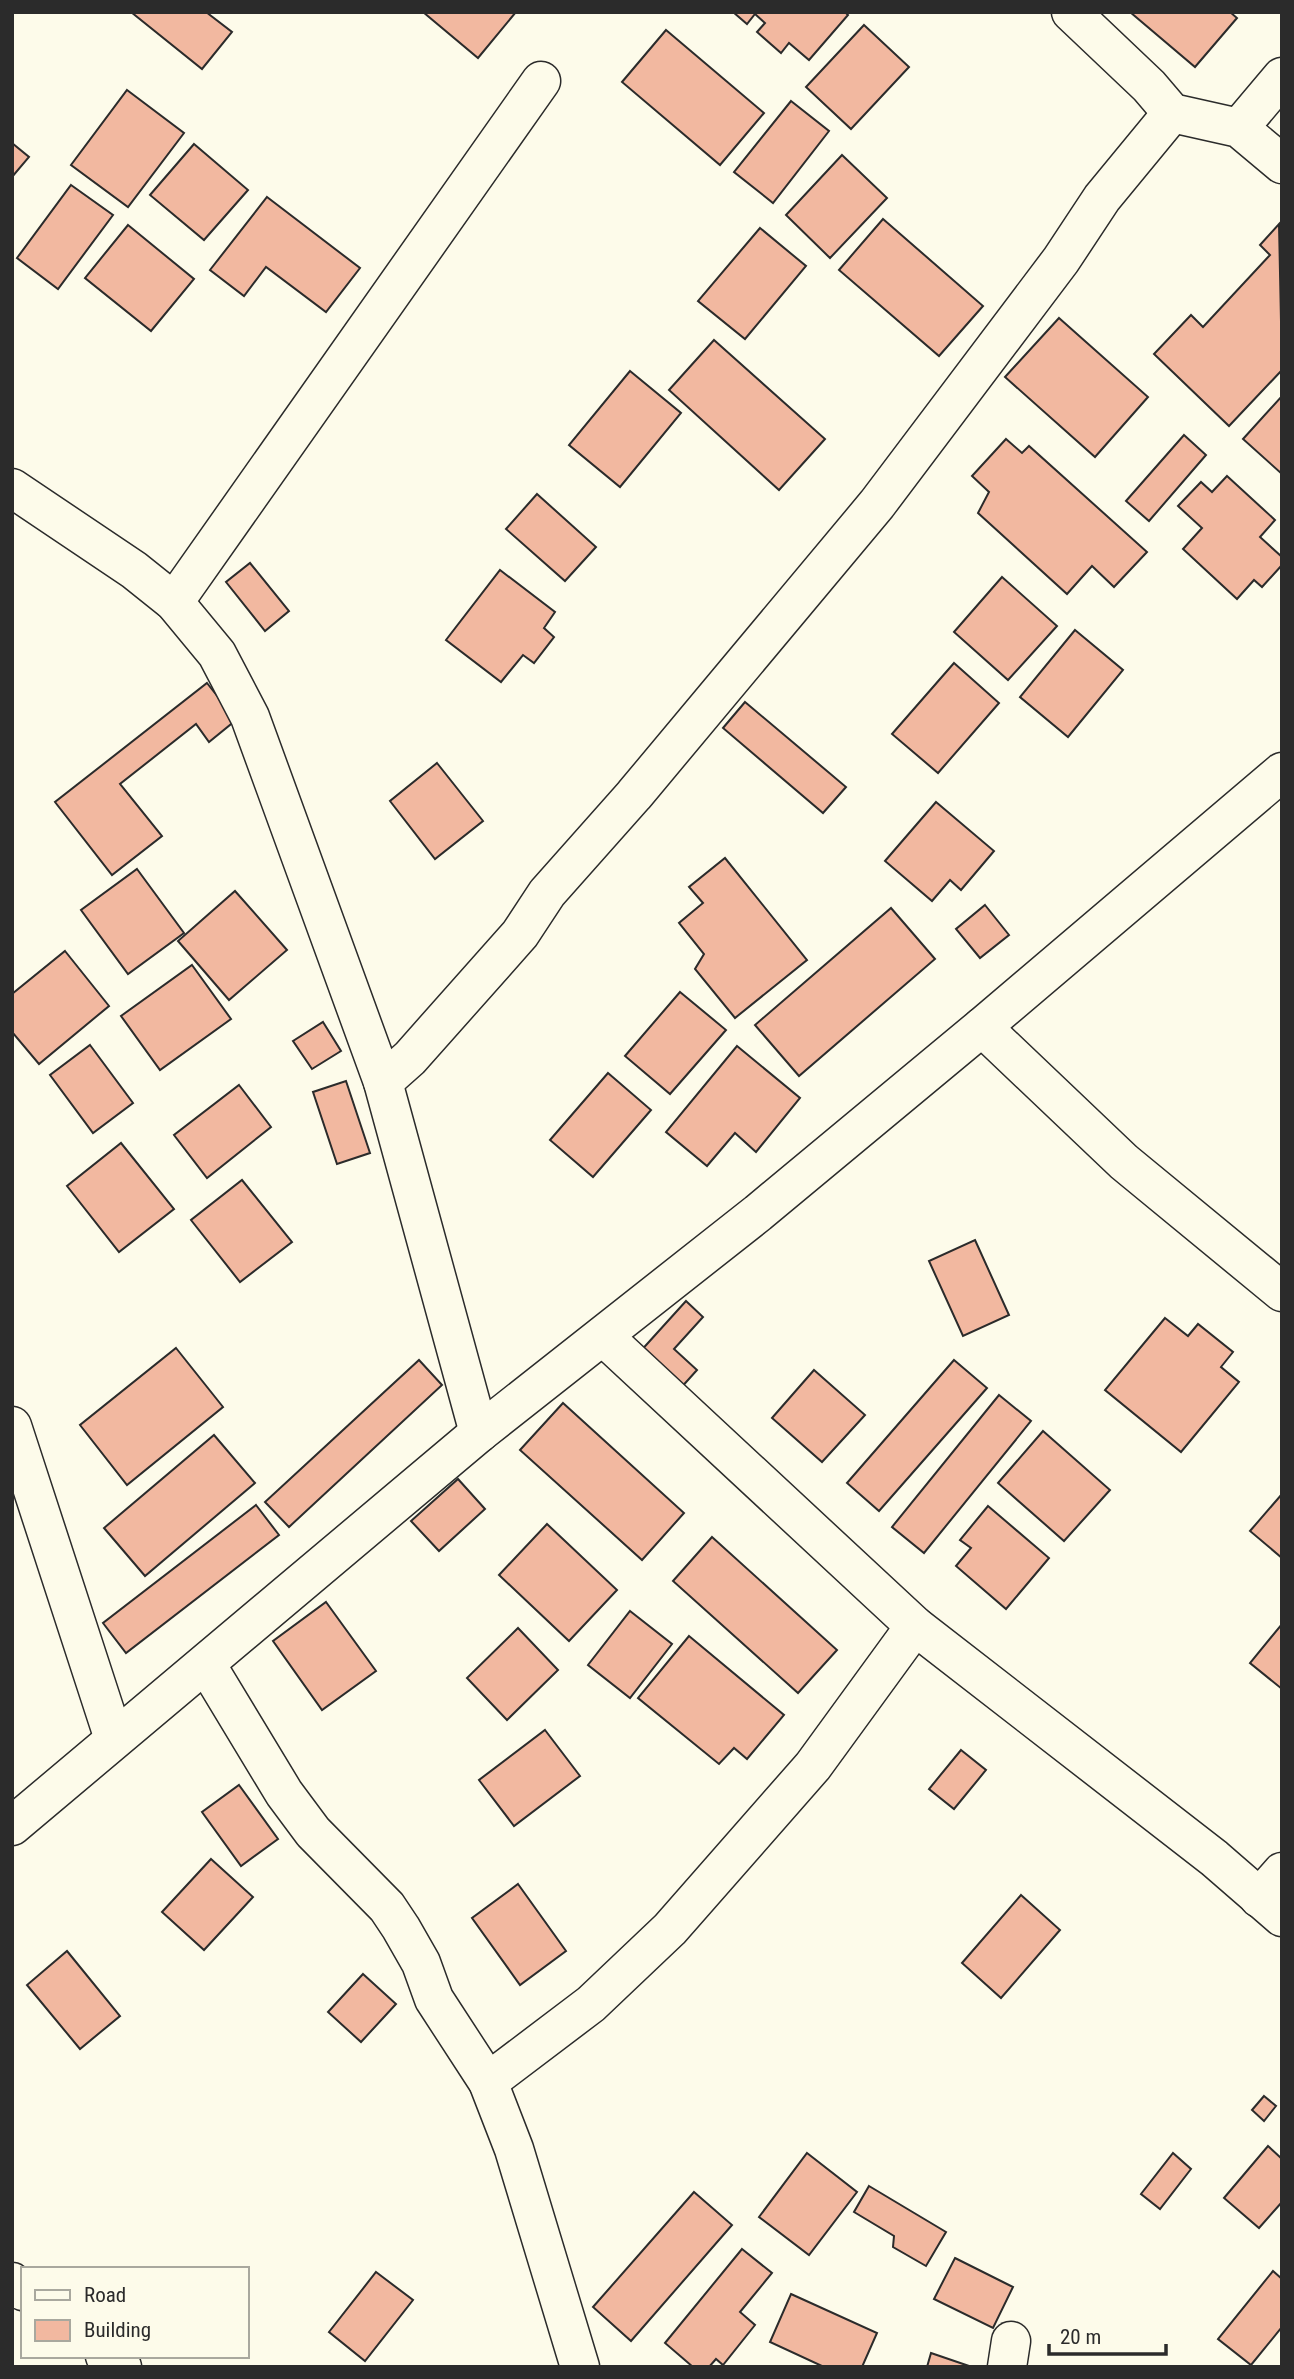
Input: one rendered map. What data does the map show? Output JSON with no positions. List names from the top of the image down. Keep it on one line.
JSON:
{"legend":["Road","Building"],"scale_bar":"20 m"}
